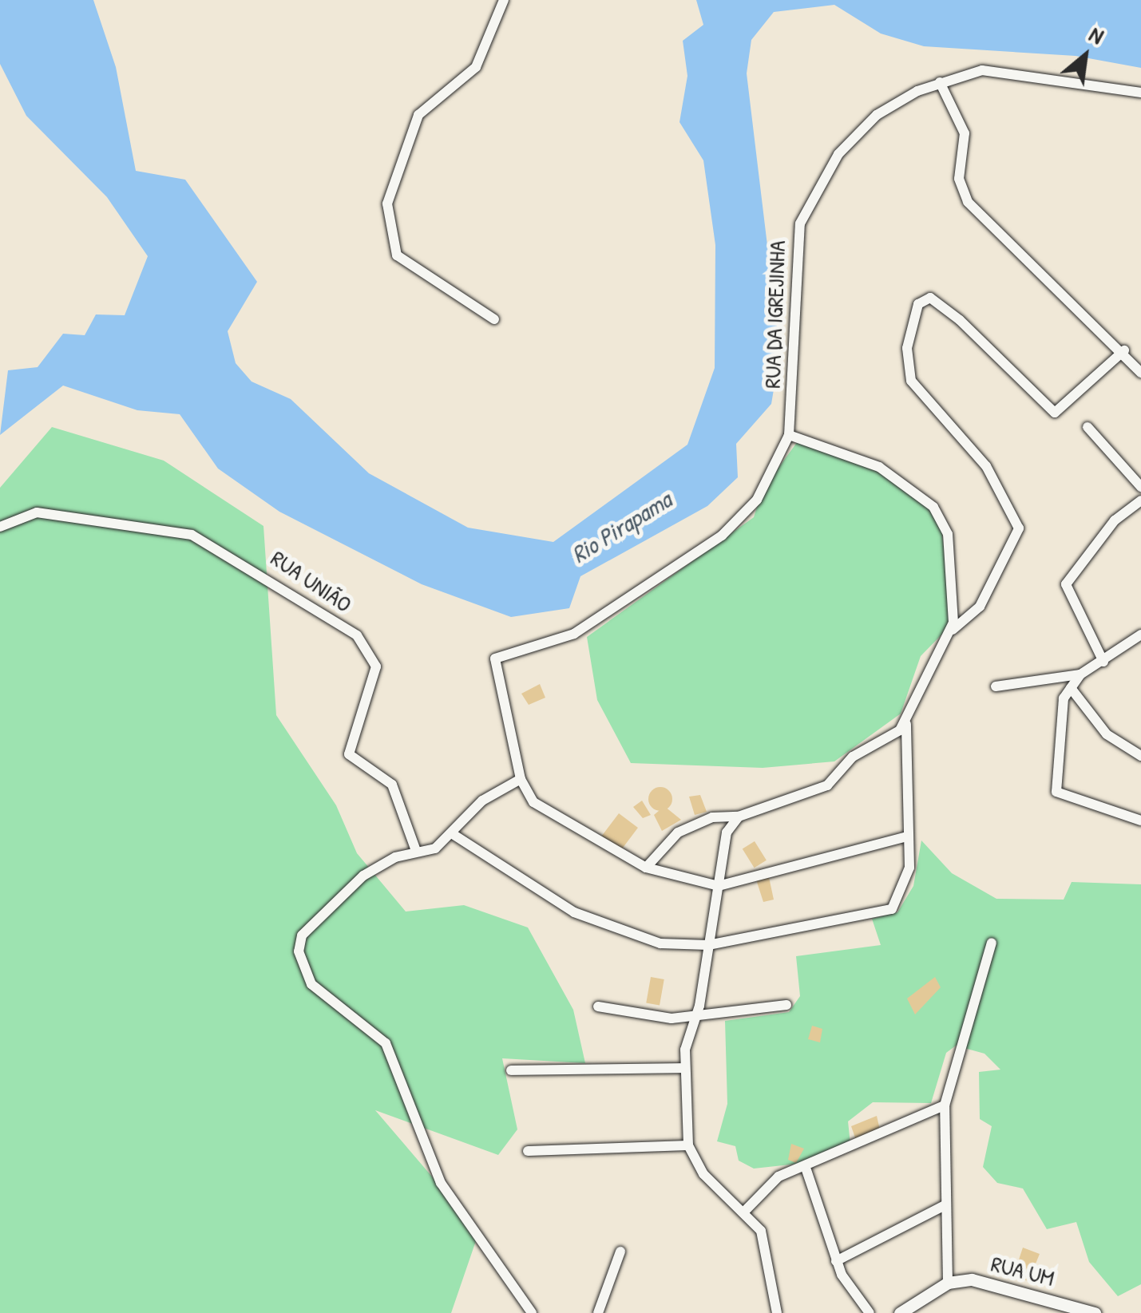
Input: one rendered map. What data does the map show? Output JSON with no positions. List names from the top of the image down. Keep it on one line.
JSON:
{"streets":{"street":["RUA DA IGREJINHA","RUA UNIÃO","RUA UM"]},"water":["Rio Pirapama"],"north":"top right"}
